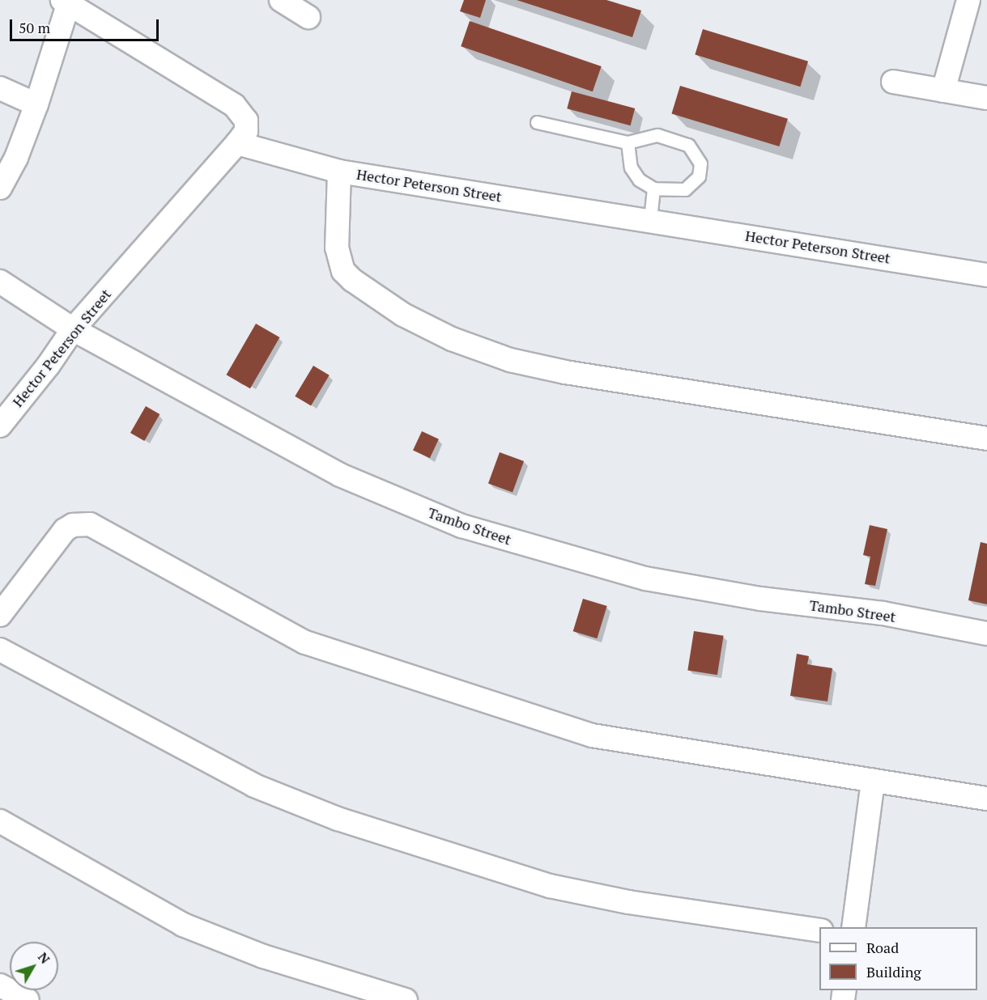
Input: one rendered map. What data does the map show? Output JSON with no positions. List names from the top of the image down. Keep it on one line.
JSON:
{"streets":{"street":["Hector Peterson Street","Tambo Street"]},"crossings":[["Hector Peterson Street","Tambo Street"]],"legend":["Road","Building"],"scale_bar":"50 m","north":"top right"}
